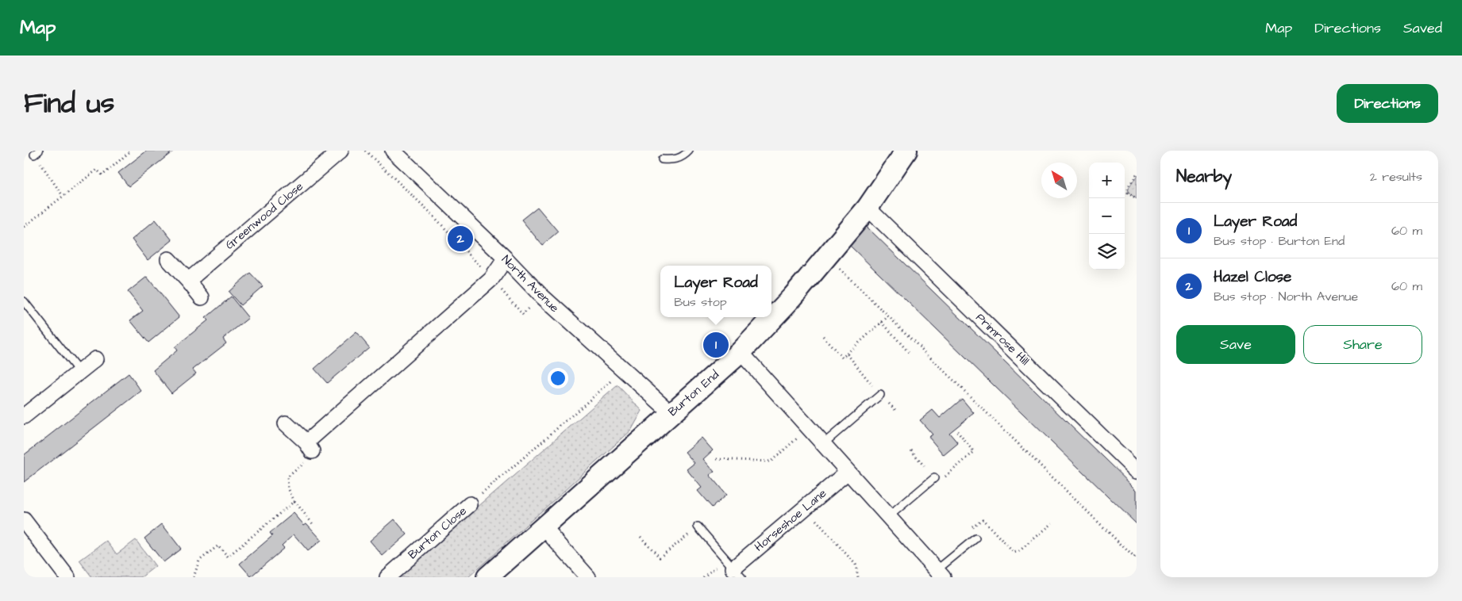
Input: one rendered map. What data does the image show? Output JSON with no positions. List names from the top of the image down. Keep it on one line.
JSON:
{"streets":{"street":["Greenwood Close","North Avenue","Primrose Hill","Burton End","Horseshoe Lane","Burton Close"]},"crossings":[["North Avenue","Burton End"],["Primrose Hill","Burton End"]],"north":"top left","page":{"header":"Map","nav":["Map","Directions","Saved"],"title":"Find us","buttons":["Directions",["Save","Share"]],"heading":["Nearby","2 results"],"map_buttons":["+","−"],"list":[{"mark":"1","name":"Layer Road","note":"Bus stop · Burton End","value":"60 m"},{"mark":"2","name":"Hazel Close","note":"Bus stop · North Avenue","value":"60 m"}],"pins":["2","1"],"popup":["Layer Road","Bus stop"]}}
